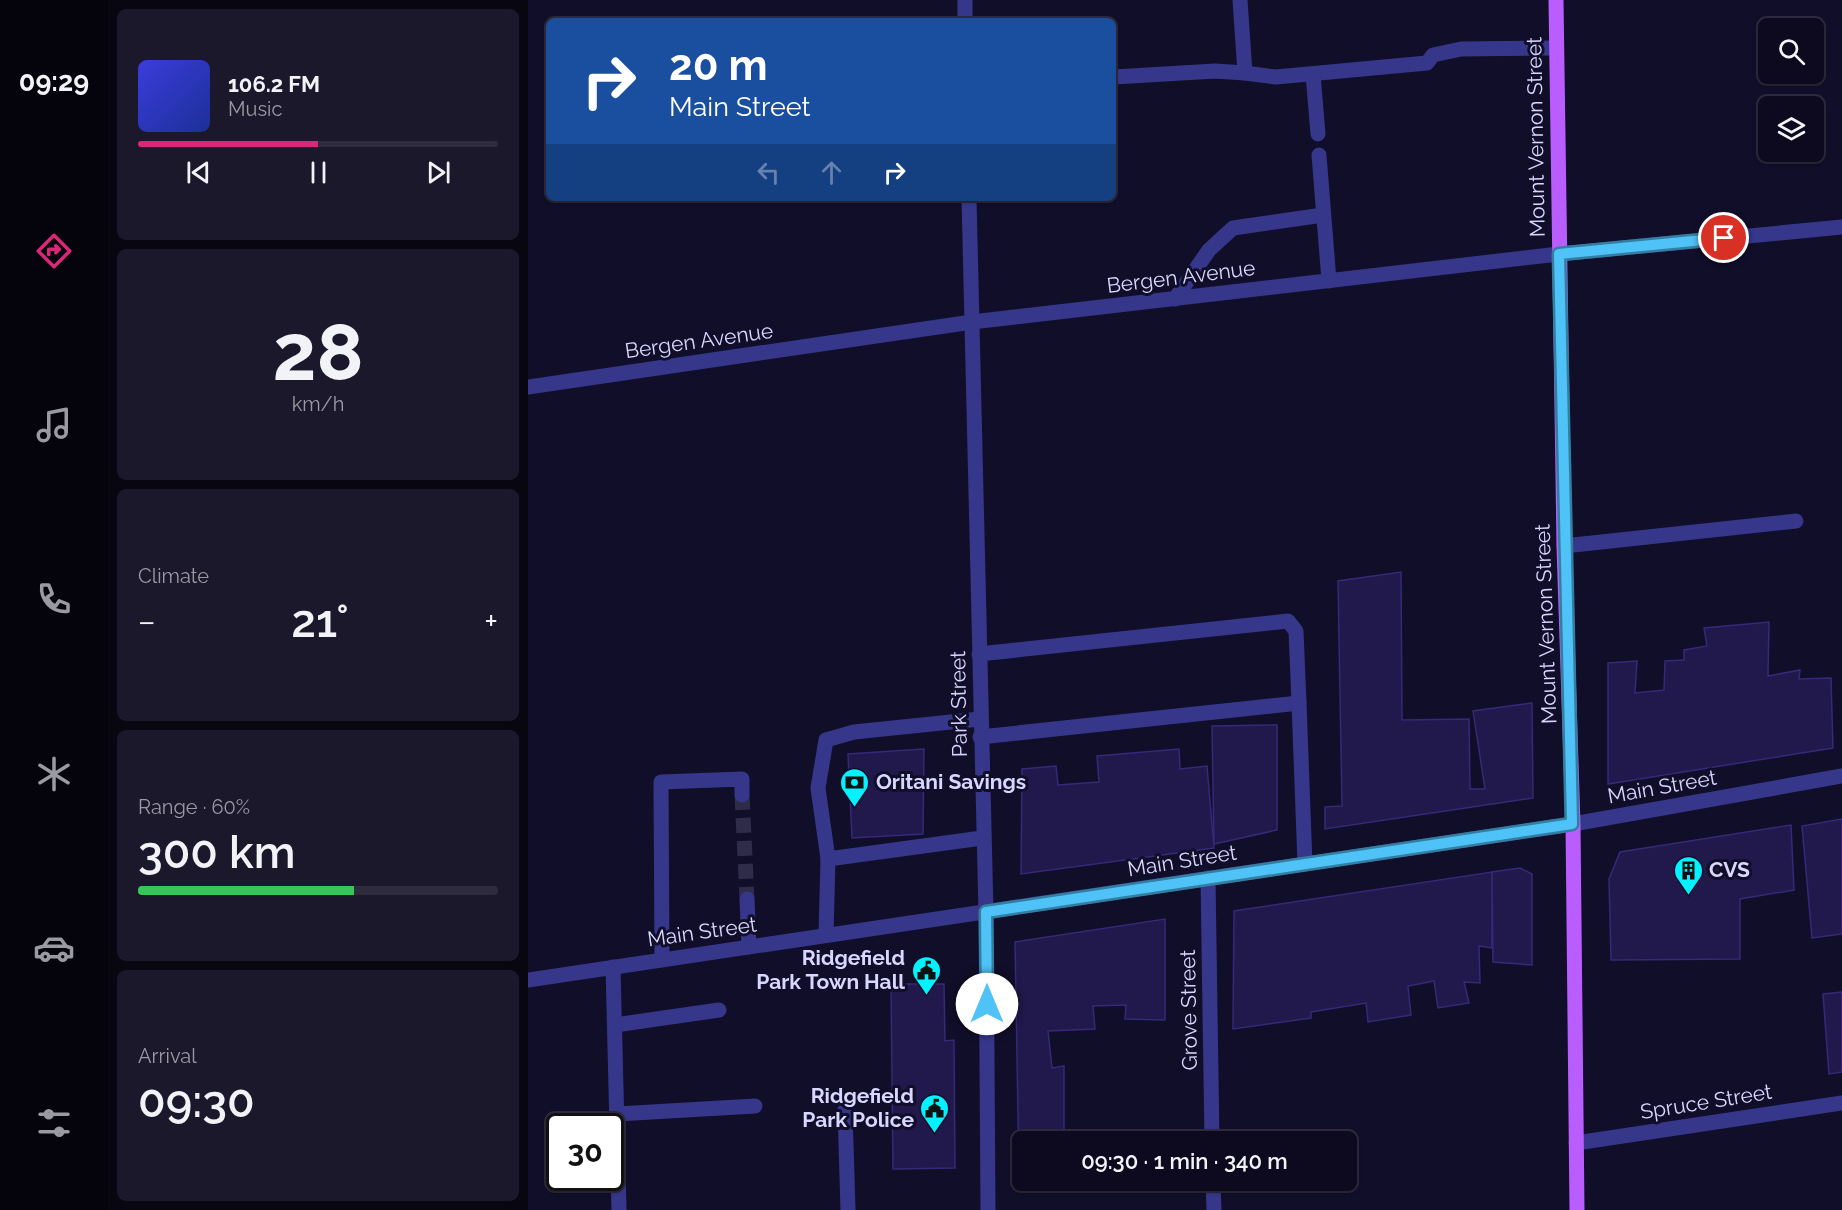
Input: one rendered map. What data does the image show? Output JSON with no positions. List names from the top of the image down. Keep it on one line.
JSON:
{"streets":{"main road":["Mount Vernon Street"],"street":["Bergen Avenue","Park Street","Main Street","Grove Street","Spruce Street"]},"crossings":[["Mount Vernon Street","Bergen Avenue"],["Mount Vernon Street","Main Street"],["Mount Vernon Street","Spruce Street"],["Bergen Avenue","Park Street"],["Park Street","Main Street"],["Main Street","Grove Street"]],"places":{"bank":["Oritani Savings"],"building":["CVS"],"public building":["Ridgefield Park Town Hall","Ridgefield Park Police"]},"page":{"tabs":"09:29","turn":["20 m","Main Street"],"song":["106.2 FM","Music"],"tile":[["28","km/h"],"Climate",["Range · 60%","300 km"],["Arrival","09:30"]],"heat":["−","21°","+"],"limit":"30","trip":"09:30 · 1 min · 340 m"}}
